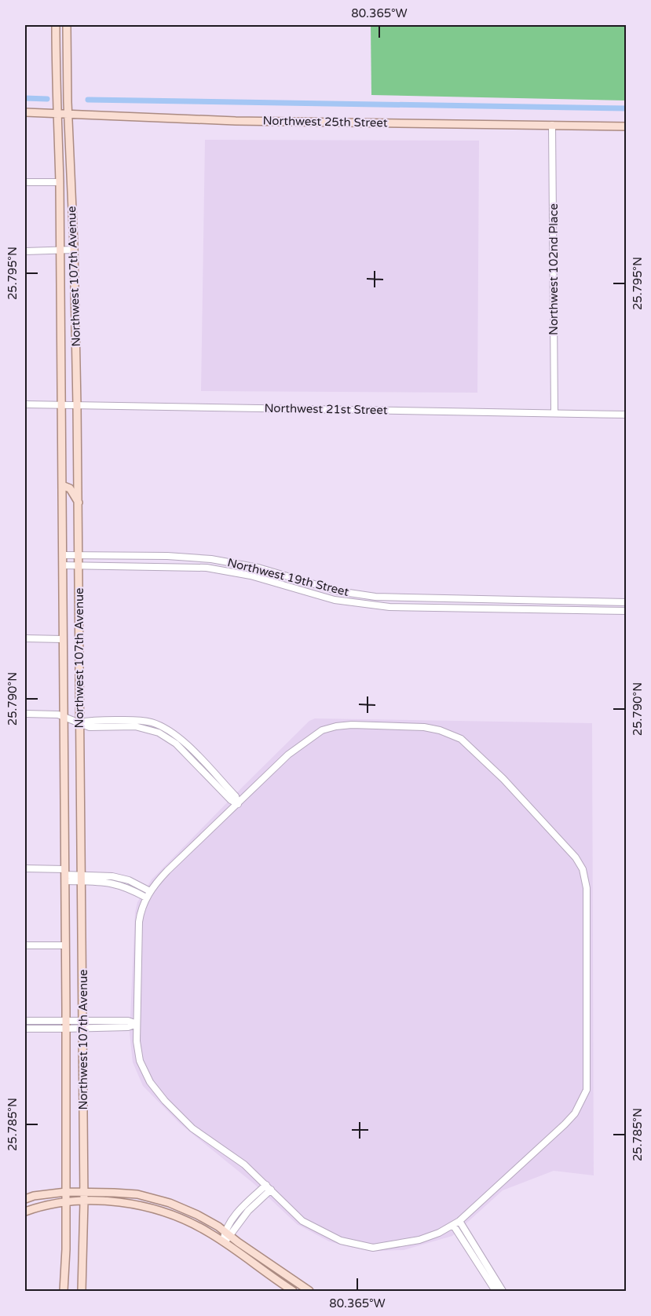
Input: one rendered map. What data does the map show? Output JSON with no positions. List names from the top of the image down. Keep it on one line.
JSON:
{"streets":{"main road":["Northwest 25th Street","Northwest 107th Avenue"],"street":["Northwest 102nd Place","Northwest 21st Street","Northwest 19th Street"]},"crossings":[["Northwest 25th Street","Northwest 102nd Place"],["Northwest 25th Street","Northwest 107th Avenue"],["Northwest 102nd Place","Northwest 21st Street"],["Northwest 107th Avenue","Northwest 21st Street"],["Northwest 107th Avenue","Northwest 19th Street"]],"coordinates":["80.365°W","25.795°N","25.790°N","25.785°N"]}
